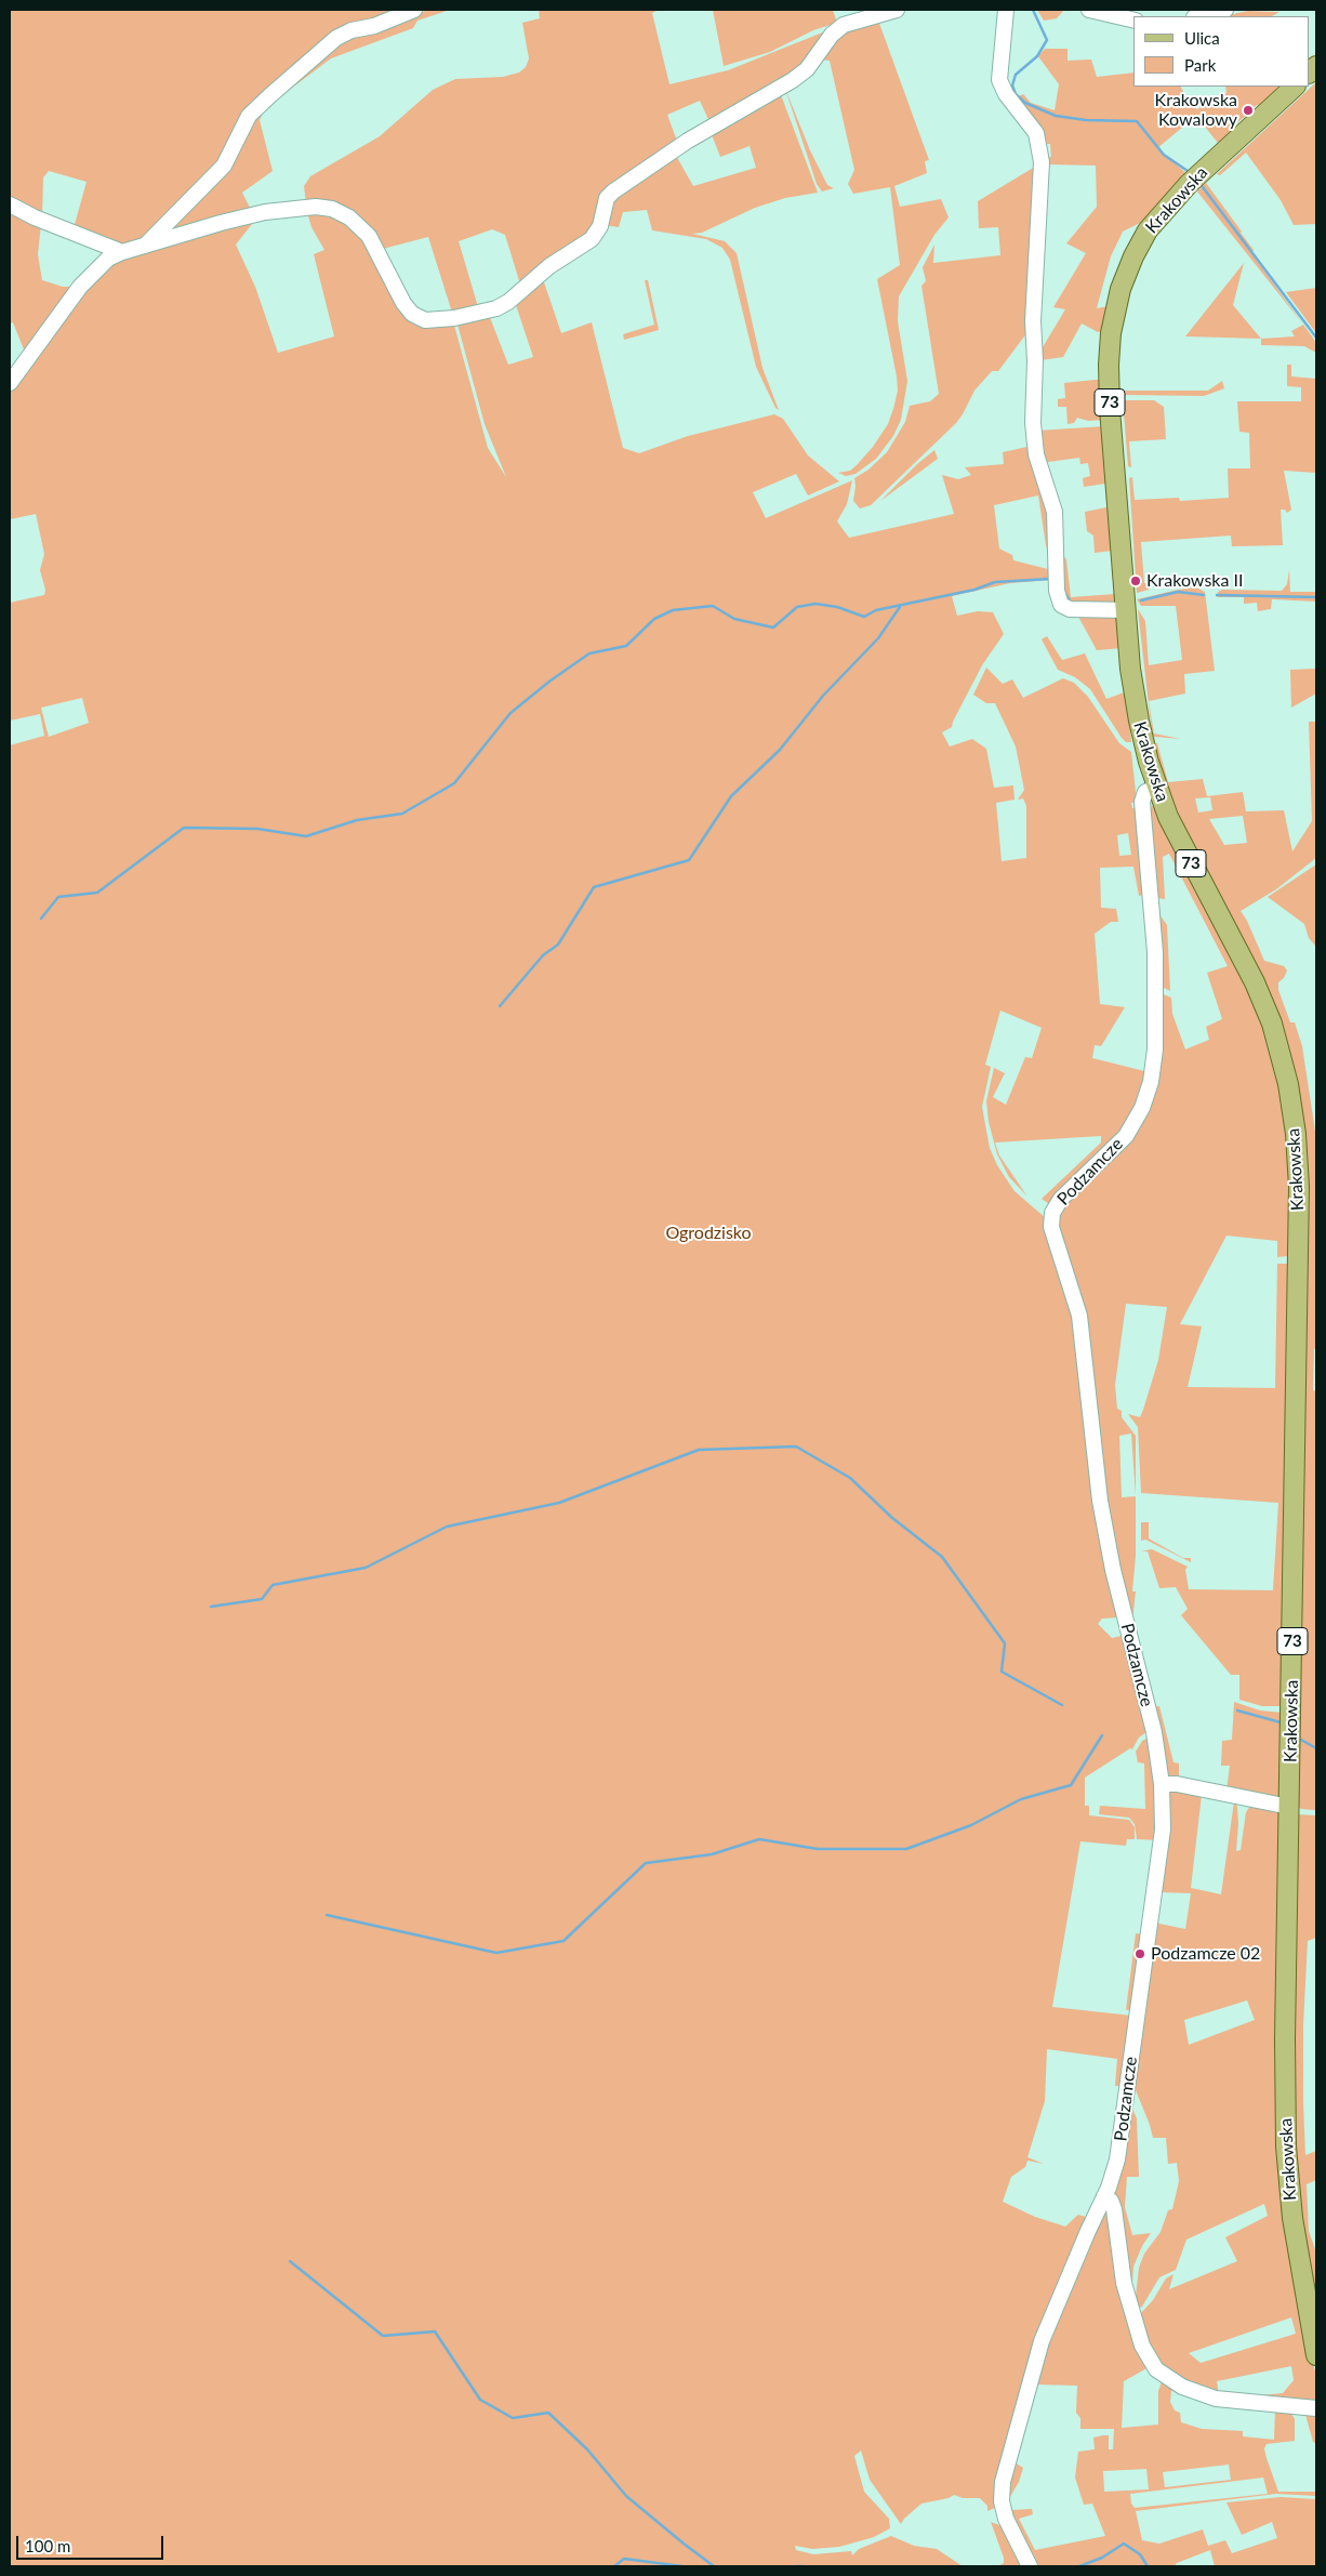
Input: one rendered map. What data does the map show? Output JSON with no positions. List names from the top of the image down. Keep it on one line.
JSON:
{"streets":{"main road":["Krakowska","73"],"street":["Podzamcze"]},"crossings":[["Krakowska","Podzamcze"]],"parks":["Ogrodzisko"],"places":["Krakowska Kowalowy","Krakowska II","Podzamcze 02"],"legend":["Ulica","Park"],"scale_bar":"100 m"}
